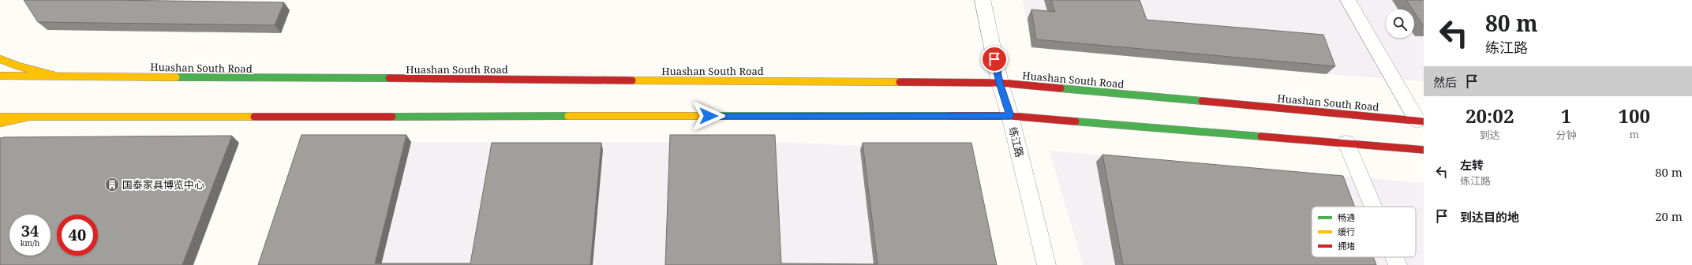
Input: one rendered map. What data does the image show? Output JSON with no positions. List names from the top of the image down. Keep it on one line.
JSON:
{"streets":{"main road":["Huashan South Road"],"street":["练江路"]},"crossings":[["Huashan South Road","练江路"]],"places":{"building":["国泰家具博览中心"]},"legend":["畅通","缓行","拥堵"],"page":{"turn":["80 m","练江路"],"then":"然后","eta":["20:02","到达","1","分钟","100","m"],"list":[{"name":"左转","note":"练江路","value":"80 m"},{"name":"到达目的地","value":"20 m"}],"speed":"34 km/h","limit":"40"}}
